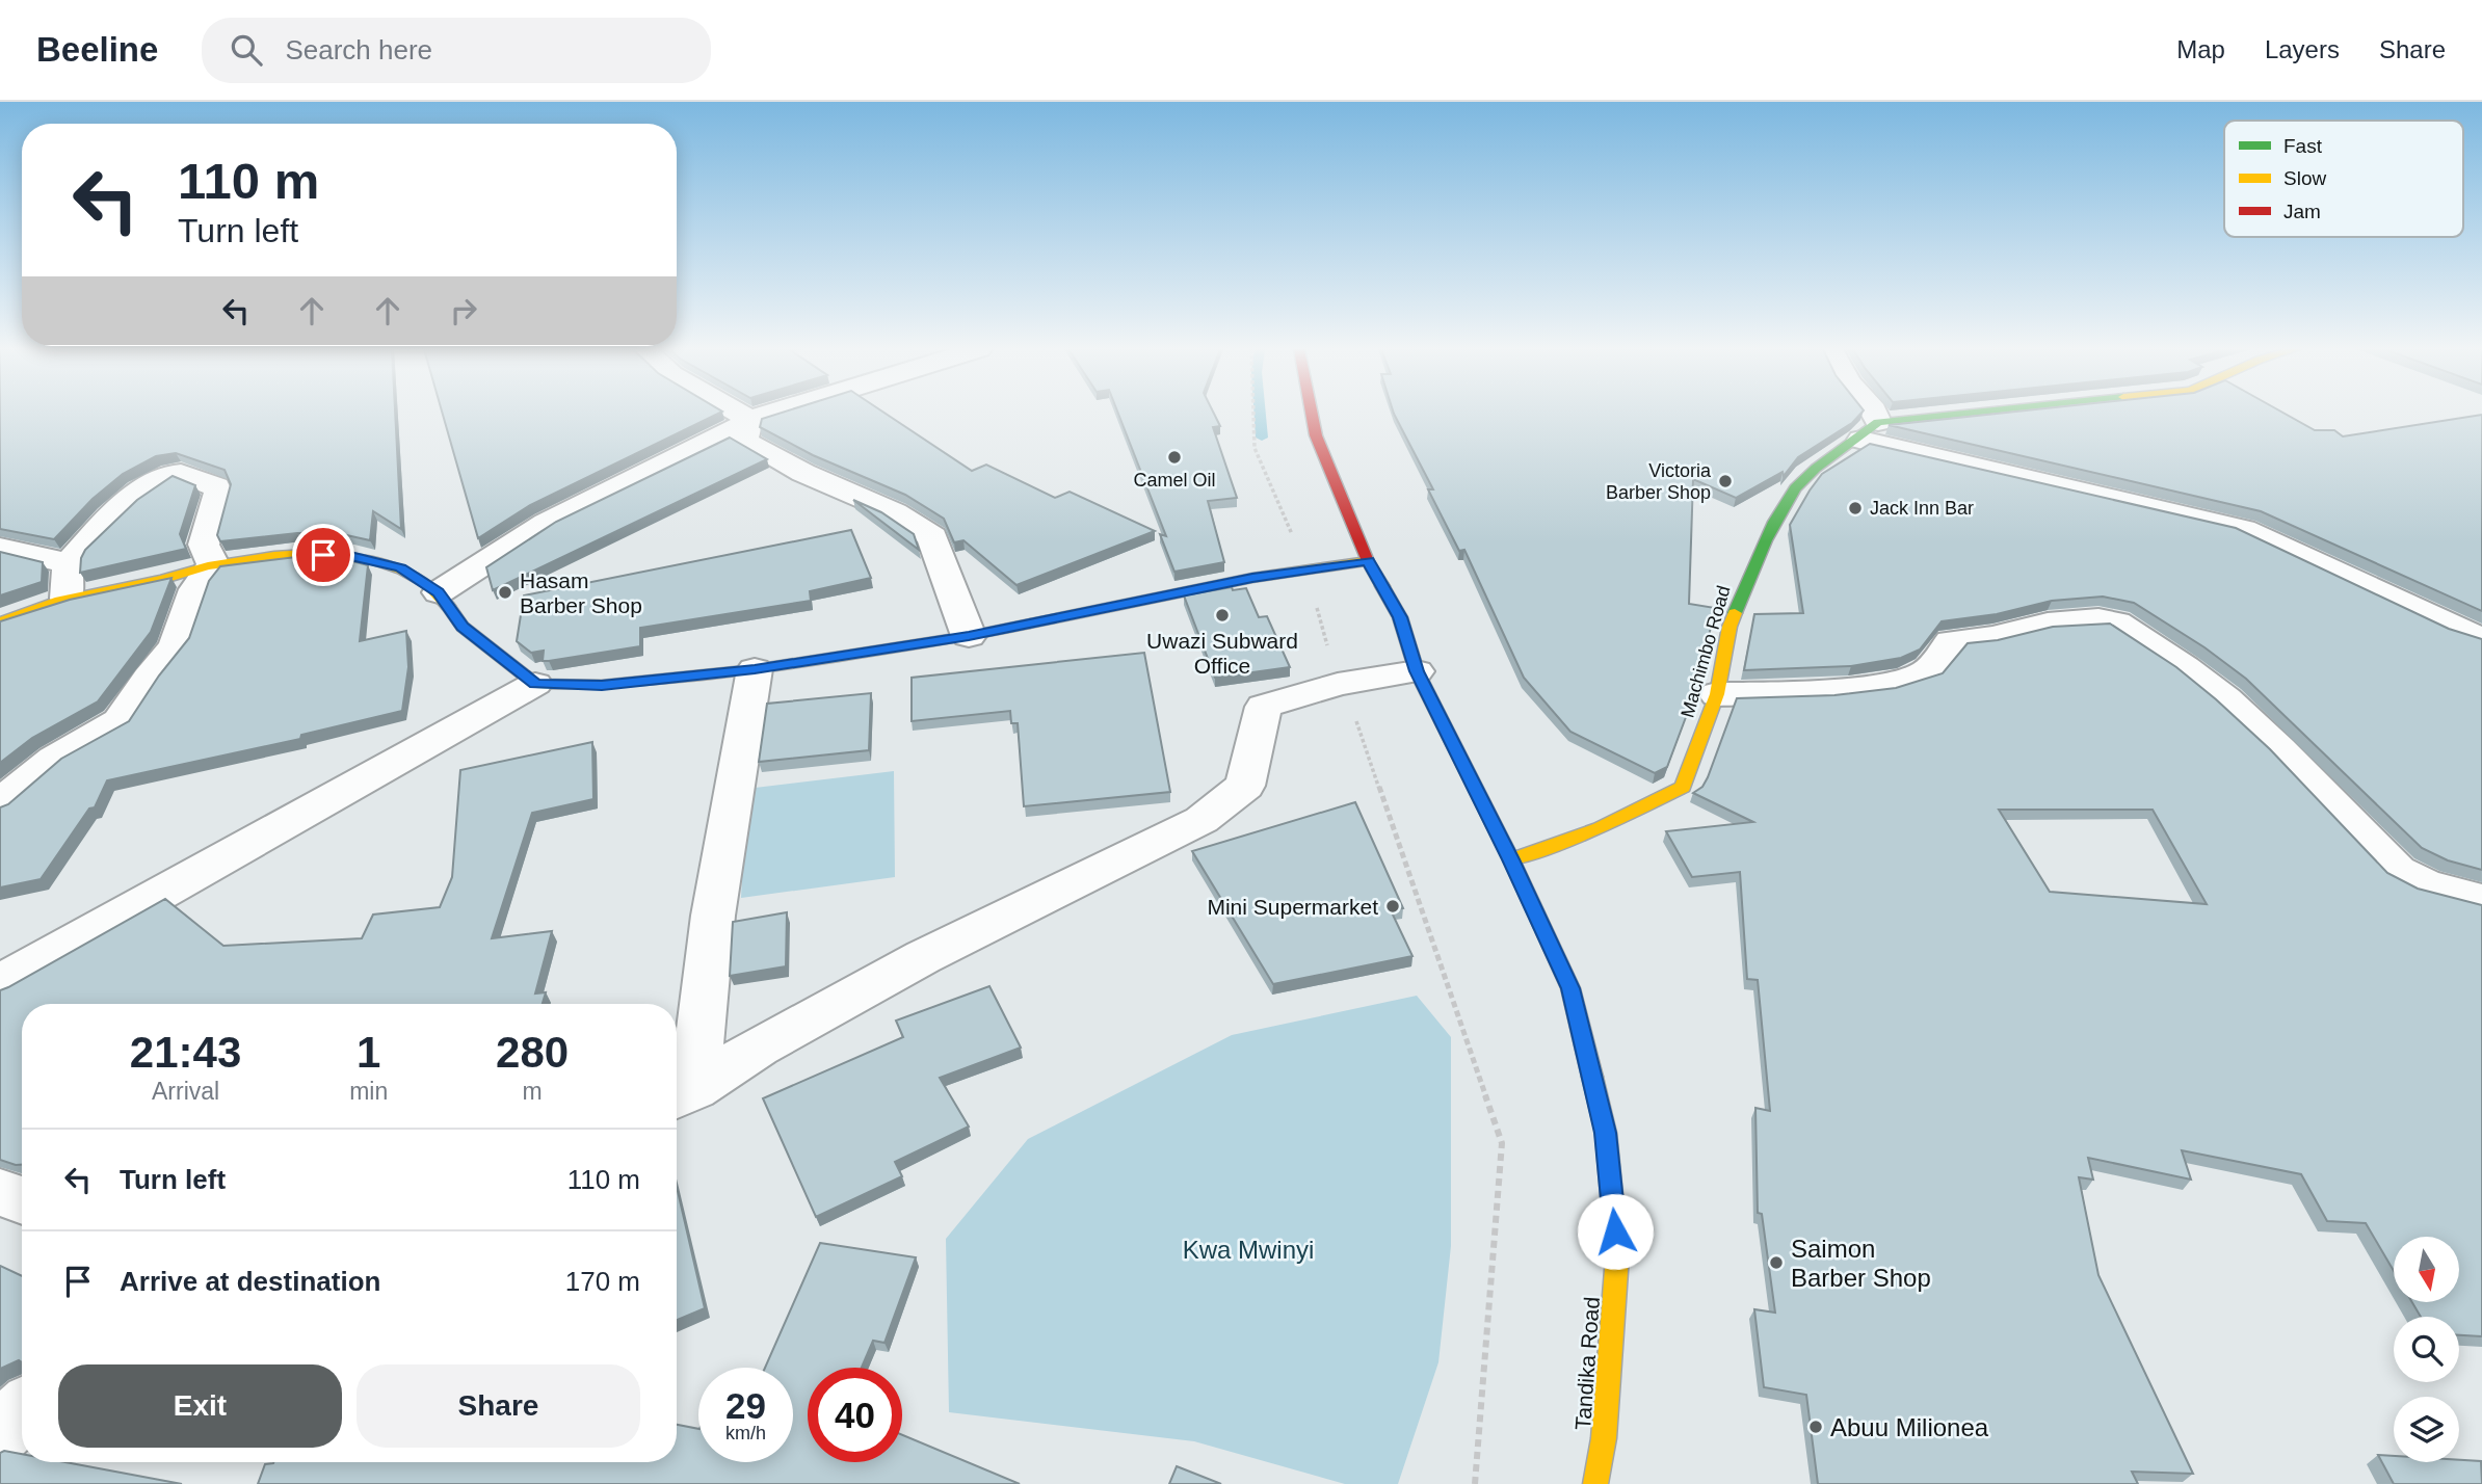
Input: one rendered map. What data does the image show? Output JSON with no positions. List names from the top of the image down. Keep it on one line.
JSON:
{"streets":{"street":["Machimbo Road","Tandika Road"]},"crossings":[["Machimbo Road","Tandika Road"]],"parks":["Kwa Mwinyi"],"places":["Camel Oil","Victoria Barber Shop","Jack Inn Bar","Hasam Barber Shop","Uwazi Subward Office","Mini Supermarket","Saimon Barber Shop","Abuu Milionea"],"legend":["Fast","Slow","Jam"],"north":"bottom","page":{"header":"Beeline","search":"Search here","nav":["Map","Layers","Share"],"turn":["110 m","Turn left"],"eta":["21:43","Arrival","1","min","280","m"],"list":[{"name":"Turn left","value":"110 m"},{"name":"Arrive at destination","value":"170 m"}],"buttons":["Exit","Share"],"speed":"29 km/h","limit":"40"}}
